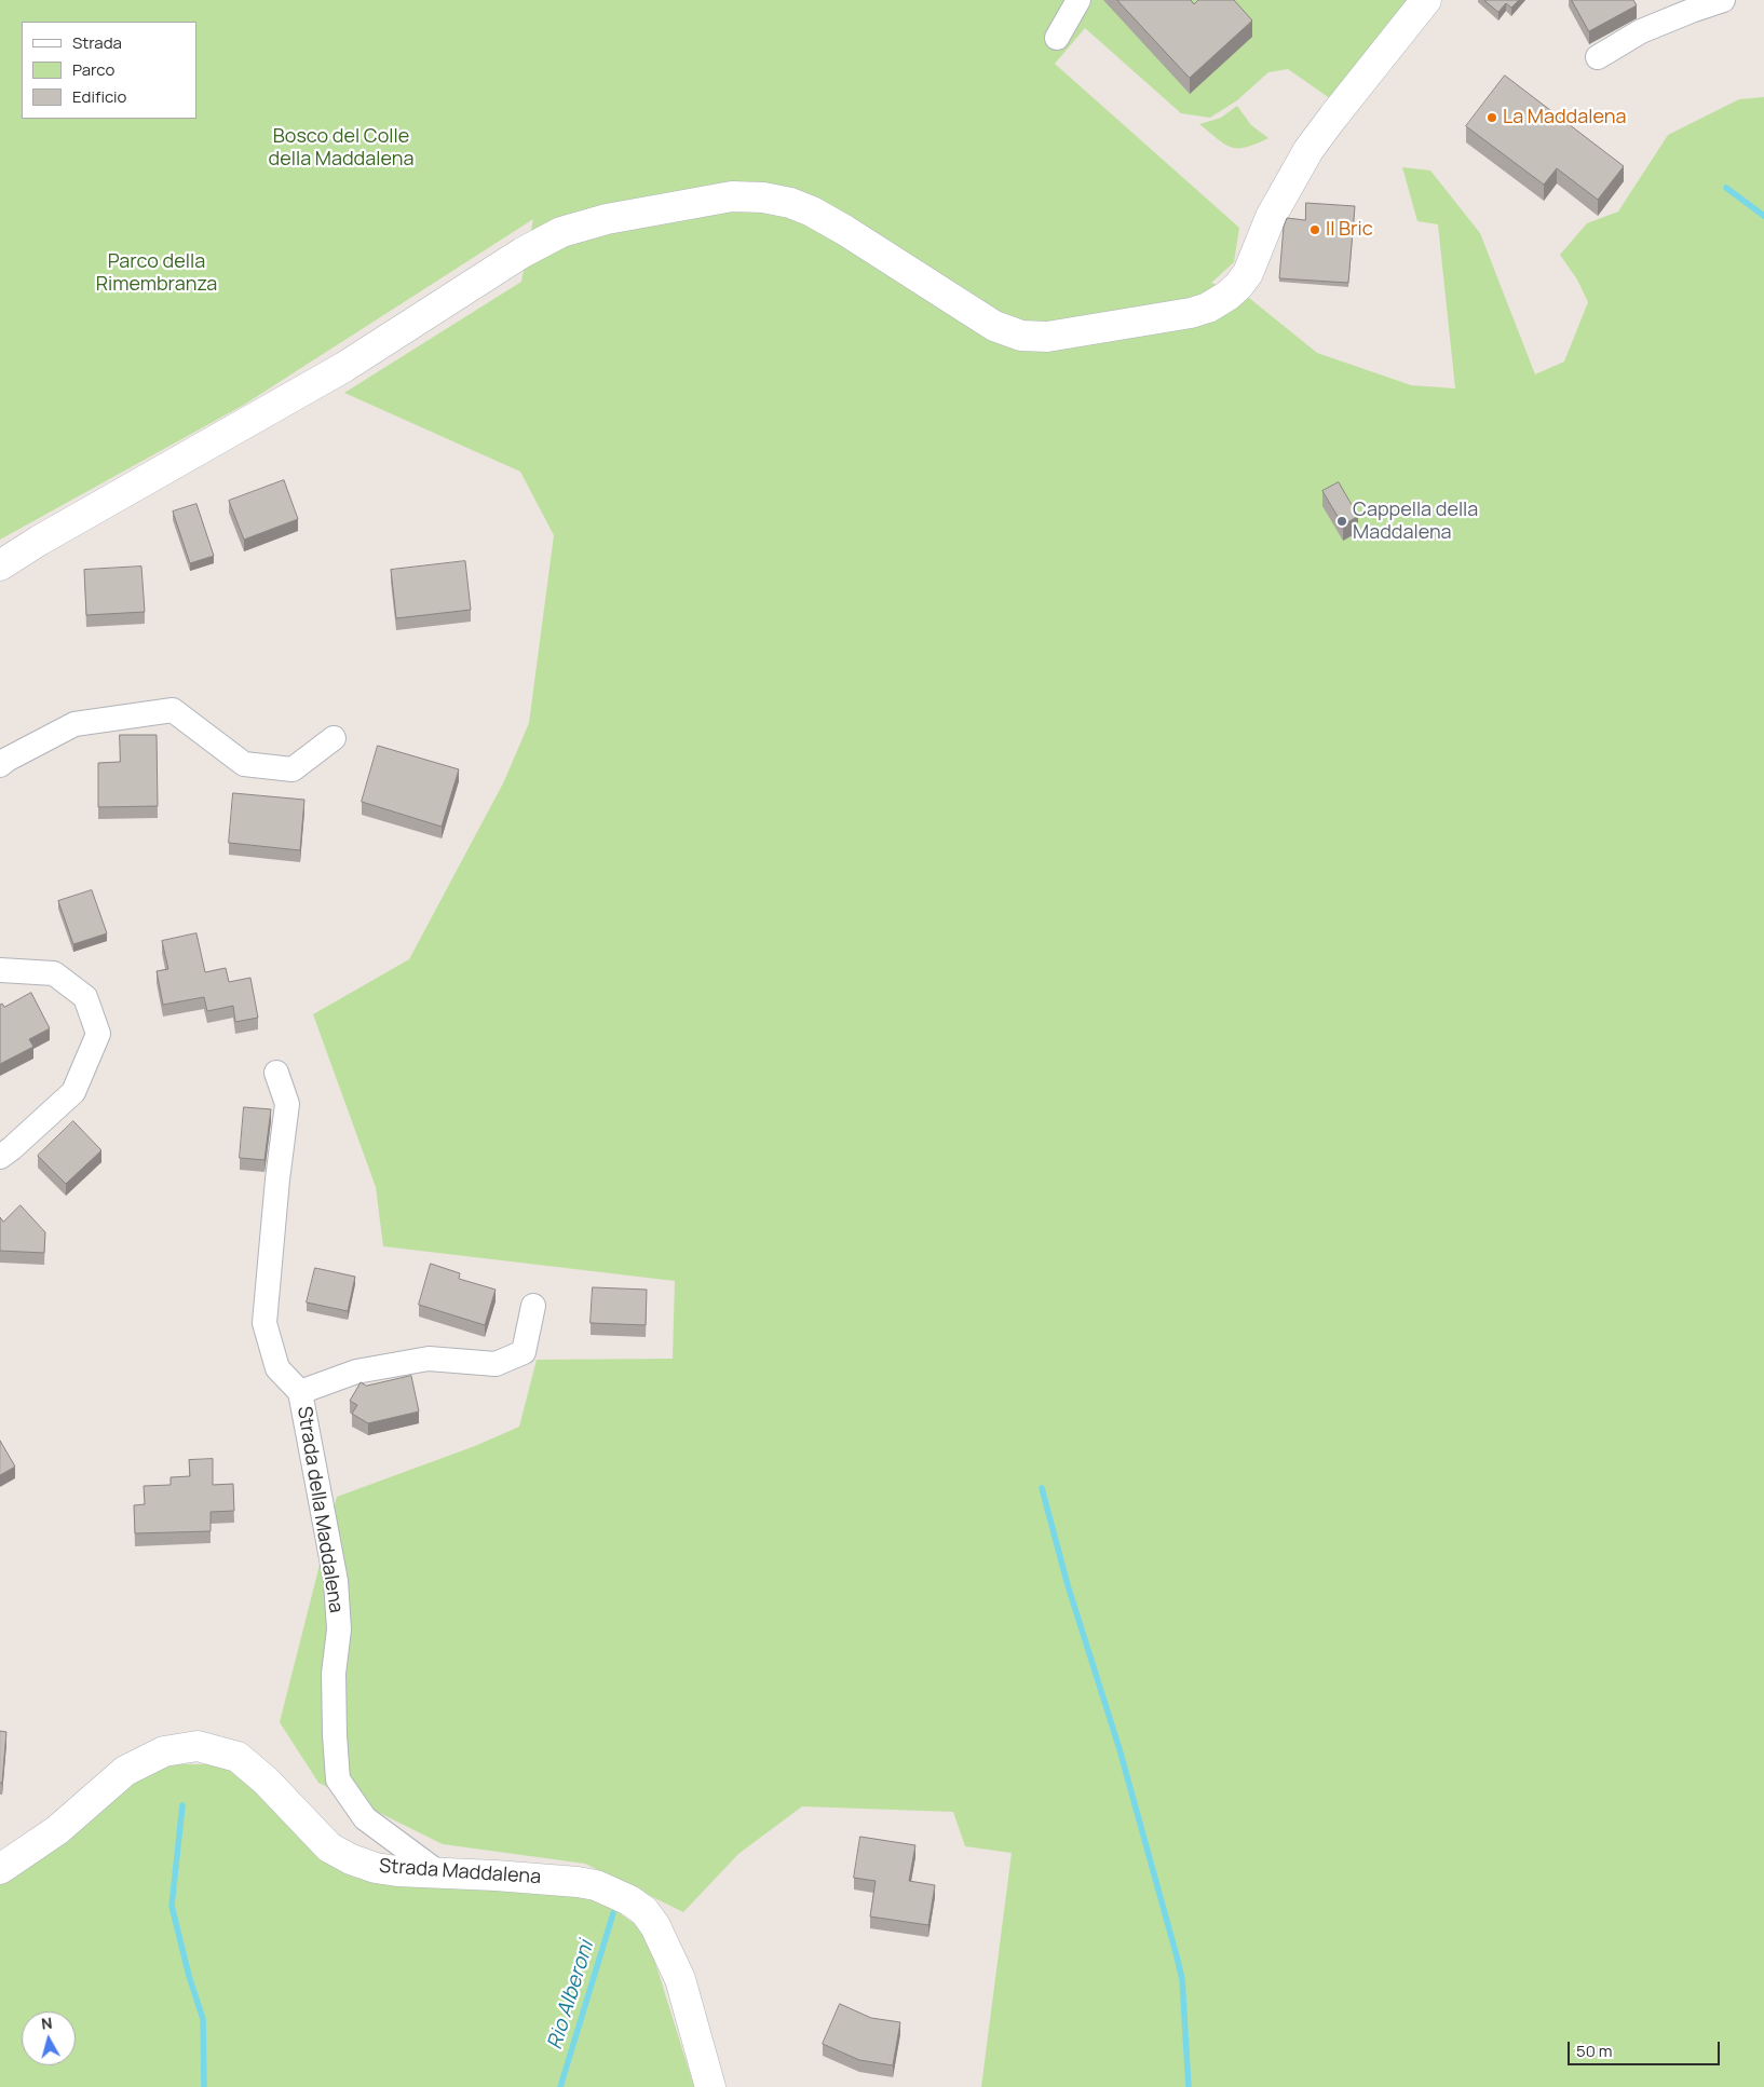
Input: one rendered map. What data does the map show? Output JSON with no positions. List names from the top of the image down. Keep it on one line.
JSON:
{"streets":{"street":["Strada della Maddalena","Strada Maddalena"]},"crossings":[["Strada della Maddalena","Strada Maddalena"]],"water":["Rio Alberoni"],"parks":["Bosco del Colle della Maddalena","Parco della Rimembranza"],"places":["La Maddalena","Il Bric","Cappella della Maddalena"],"legend":["Strada","Parco","Edificio"],"scale_bar":"50 m","north":"top"}
